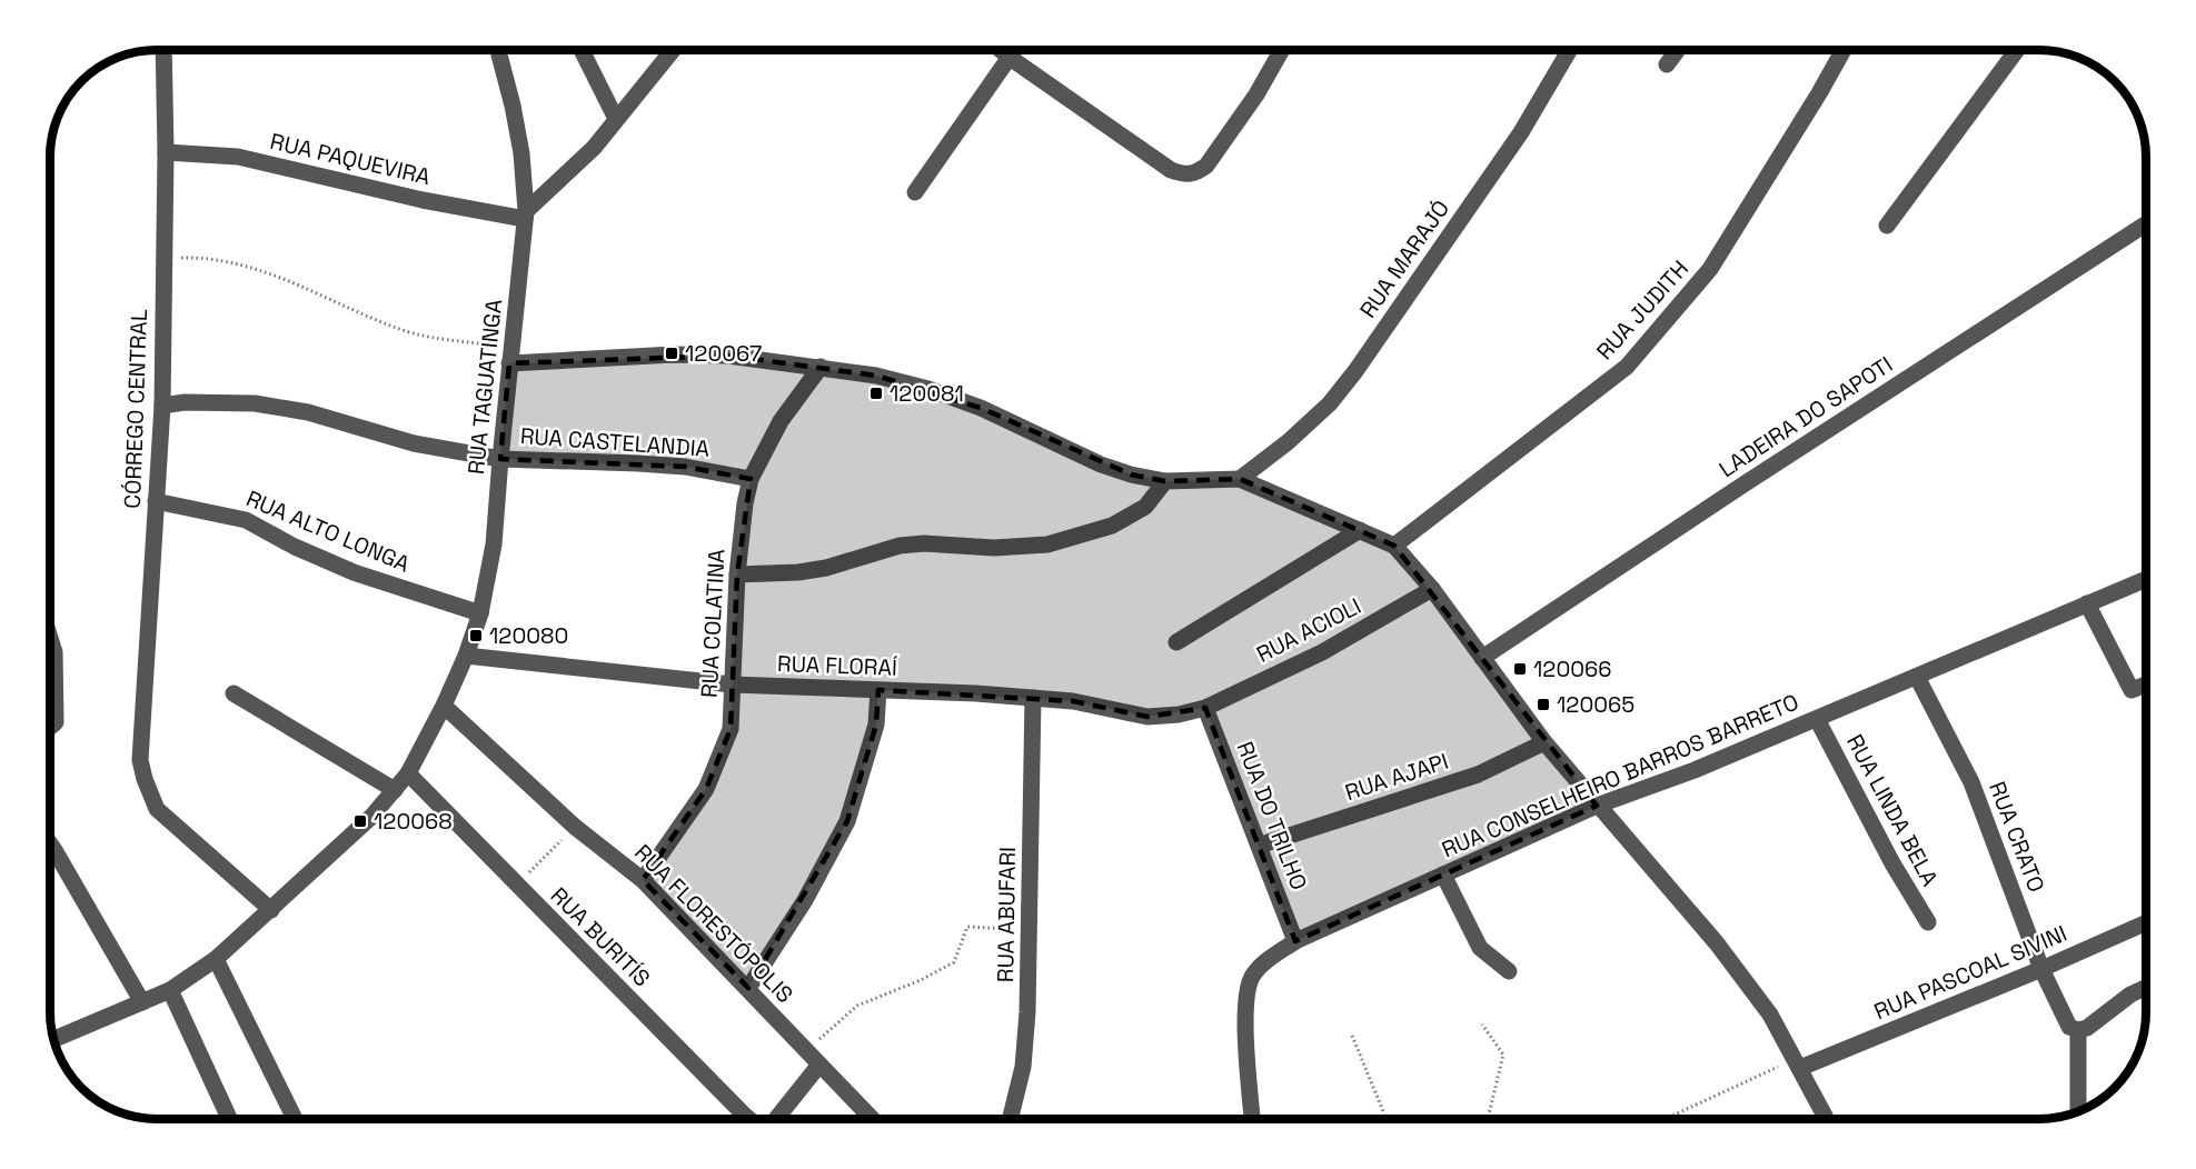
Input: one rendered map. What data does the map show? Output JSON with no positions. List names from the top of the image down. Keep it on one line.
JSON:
{"streets":{"street":["RUA PAQUEVIRA","RUA MARAJÓ","RUA JUDITH","RUA TAGUATINGA","CÓRREGO CENTRAL","LADEIRA DO SAPOTI","RUA CASTELANDIA","RUA ALTO LONGA","RUA COLATINA","RUA ACIOLI","RUA FLORAÍ","RUA CONSELHEIRO BARROS BARRETO","RUA AJAPI","RUA LINDA BELA","RUA DO TRILHO","RUA CRATO","RUA ABUFARI","RUA FLORESTÓPOLIS","RUA BURITÍS","RUA PASCOAL SIVINI"]},"crossings":[["RUA PAQUEVIRA","RUA TAGUATINGA"],["RUA PAQUEVIRA","CÓRREGO CENTRAL"],["RUA TAGUATINGA","CÓRREGO CENTRAL"],["RUA TAGUATINGA","RUA CASTELANDIA"],["RUA TAGUATINGA","RUA ALTO LONGA"],["RUA TAGUATINGA","RUA FLORAÍ"],["RUA TAGUATINGA","RUA FLORESTÓPOLIS"],["RUA TAGUATINGA","RUA BURITÍS"],["CÓRREGO CENTRAL","RUA CASTELANDIA"],["CÓRREGO CENTRAL","RUA ALTO LONGA"],["RUA CASTELANDIA","RUA COLATINA"],["RUA COLATINA","RUA FLORAÍ"],["RUA COLATINA","RUA FLORESTÓPOLIS"],["RUA ACIOLI","RUA FLORAÍ"],["RUA ACIOLI","RUA DO TRILHO"],["RUA FLORAÍ","RUA DO TRILHO"],["RUA FLORAÍ","RUA ABUFARI"],["RUA CONSELHEIRO BARROS BARRETO","RUA LINDA BELA"],["RUA CONSELHEIRO BARROS BARRETO","RUA DO TRILHO"],["RUA CONSELHEIRO BARROS BARRETO","RUA CRATO"],["RUA AJAPI","RUA DO TRILHO"],["RUA CRATO","RUA PASCOAL SIVINI"]],"places":{"transit":["120067","120081","120080","120066","120065","120068"]}}
